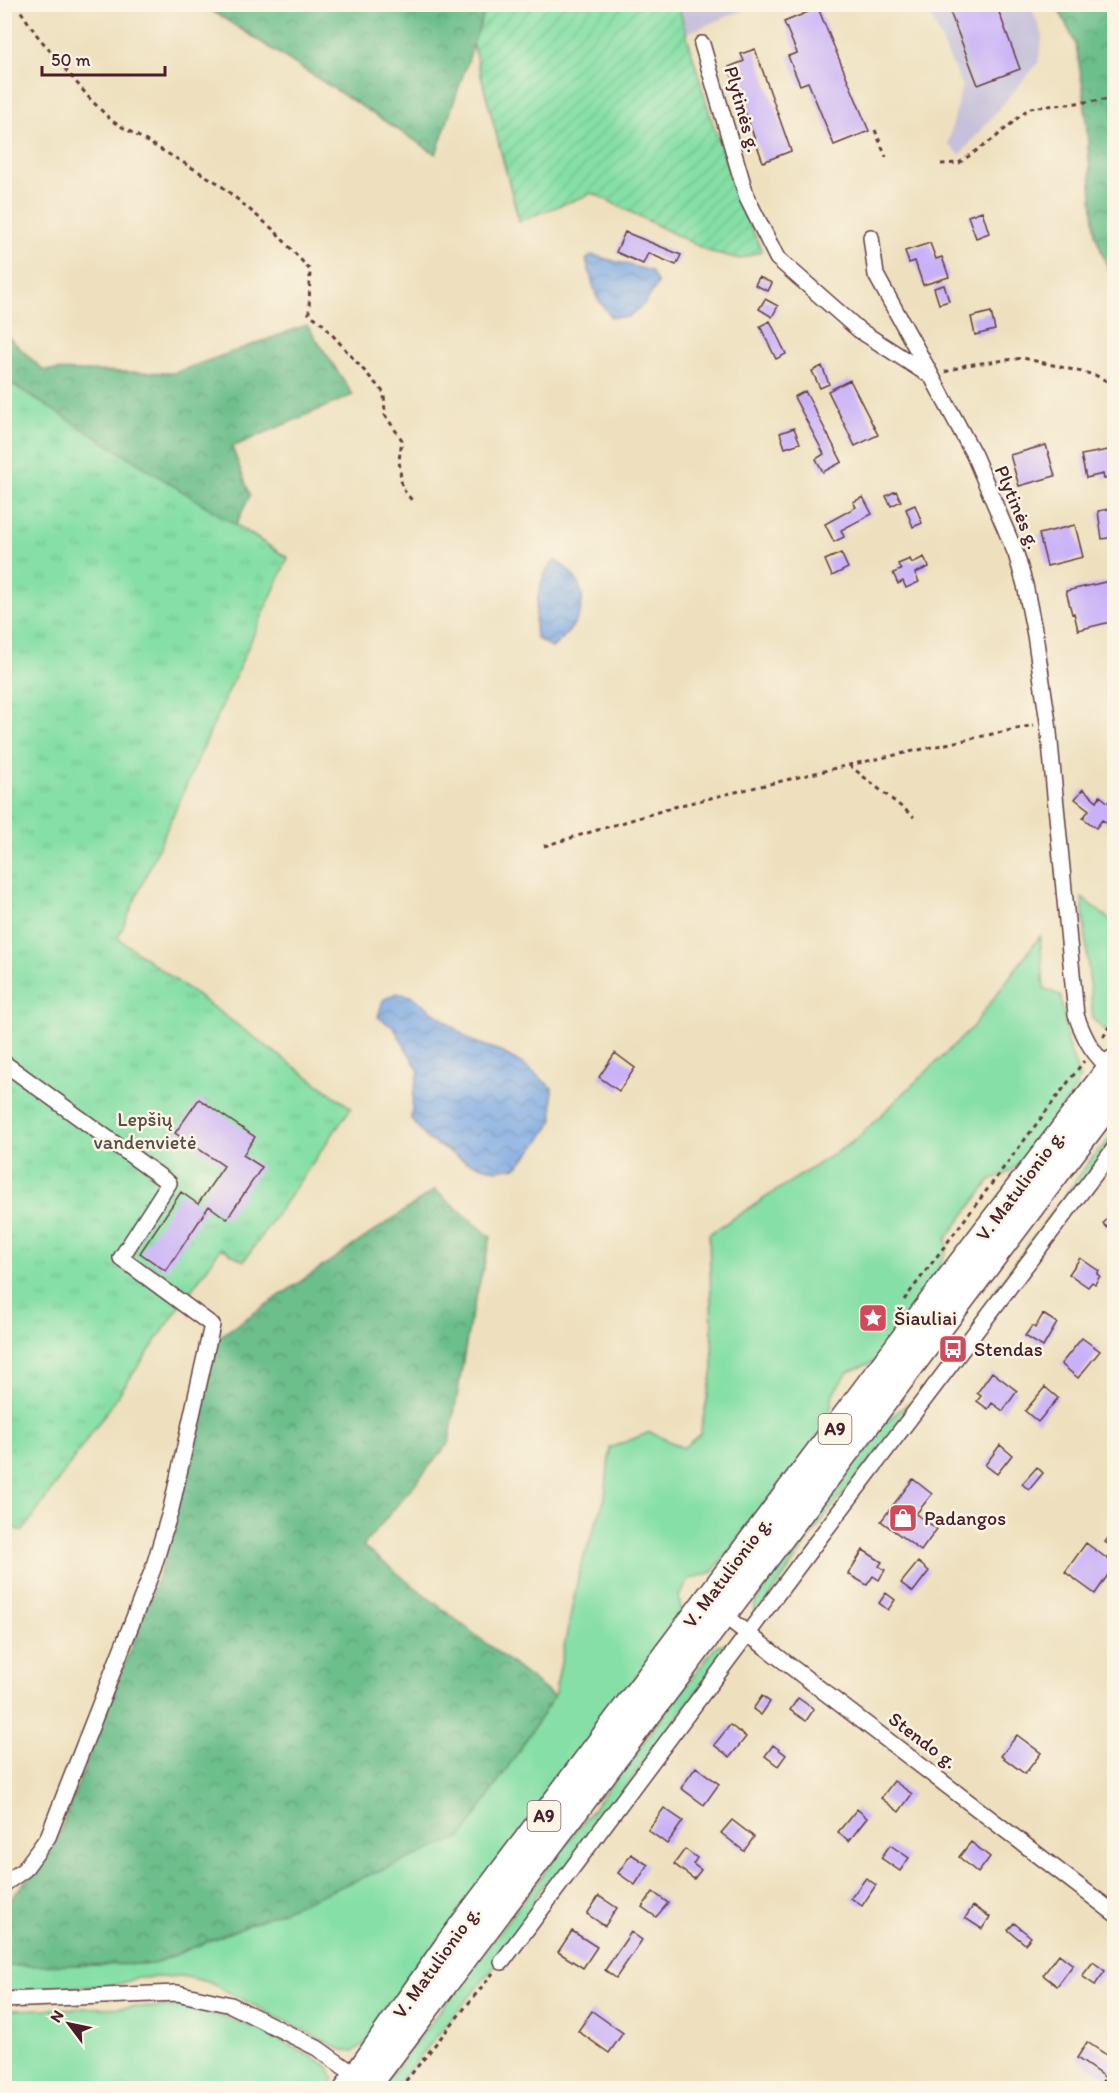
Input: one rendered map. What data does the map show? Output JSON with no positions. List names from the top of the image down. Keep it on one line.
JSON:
{"streets":{"highway":["V. Matulionio g.","A9"],"street":["Plytinės g.","Stendo g."]},"crossings":[["Plytinės g.","V. Matulionio g."],["V. Matulionio g.","Stendo g."]],"parks":["Lepšių vandenvietė"],"places":{"place":["Šiauliai"],"bus stop":["Stendas"],"shop":["Padangos"]},"scale_bar":"50 m","north":"top left"}
